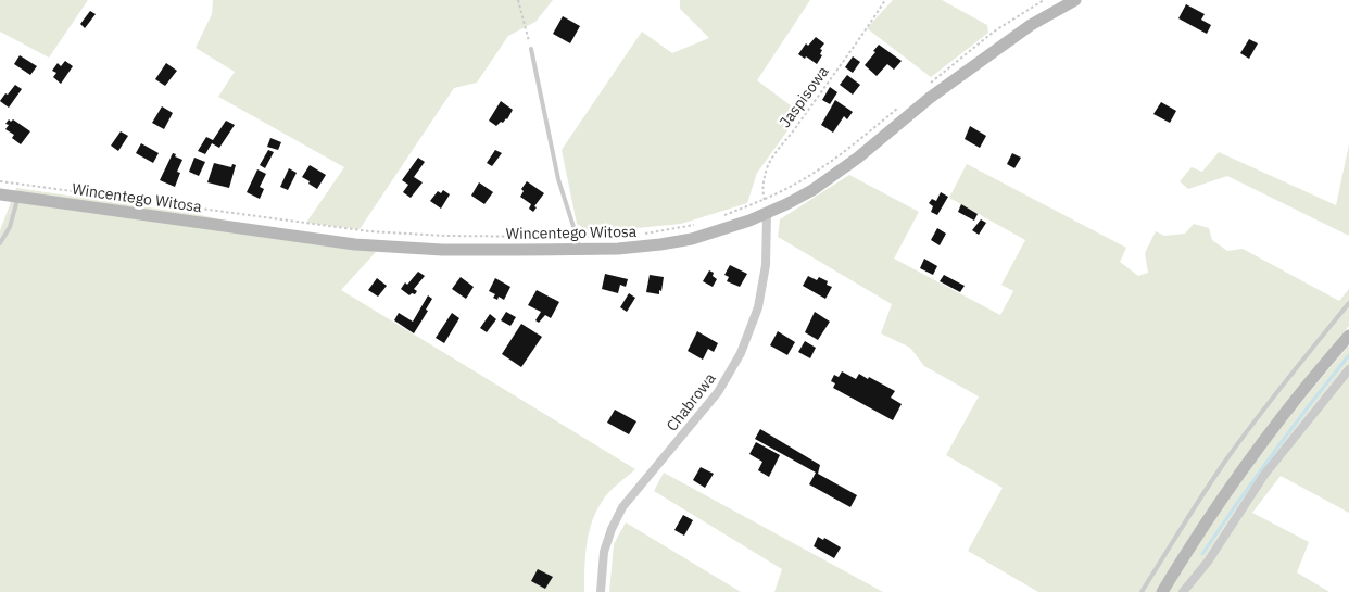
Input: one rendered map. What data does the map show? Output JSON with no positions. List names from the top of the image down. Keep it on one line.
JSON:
{"streets":{"main road":["Wincentego Witosa"],"street":["Chabrowa"],"path":["Jaspisowa"]},"crossings":[["Jaspisowa","Wincentego Witosa"],["Jaspisowa","Chabrowa"],["Wincentego Witosa","Chabrowa"]]}
